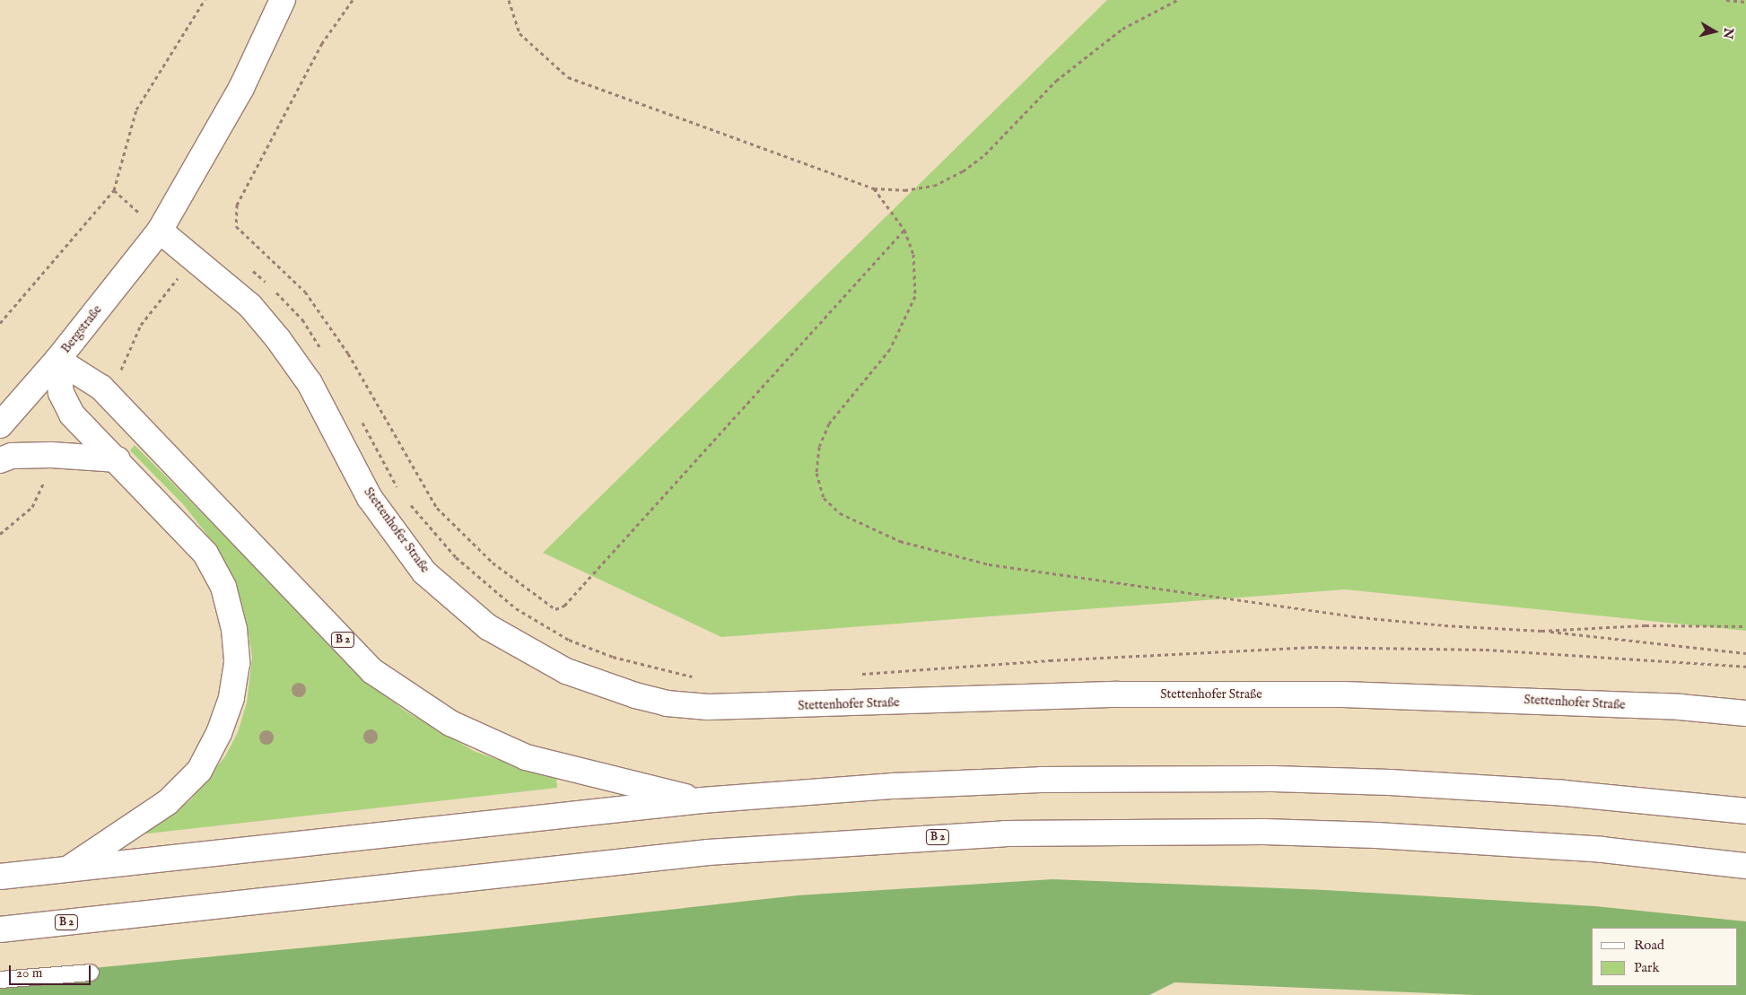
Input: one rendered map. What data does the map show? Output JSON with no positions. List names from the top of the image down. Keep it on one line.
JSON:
{"streets":{"main road":["Bergstraße","Stettenhofer Straße","B 2"]},"crossings":[["Bergstraße","Stettenhofer Straße"],["Bergstraße","B 2"]],"legend":["Road","Park"],"scale_bar":"20 m","north":"right"}
